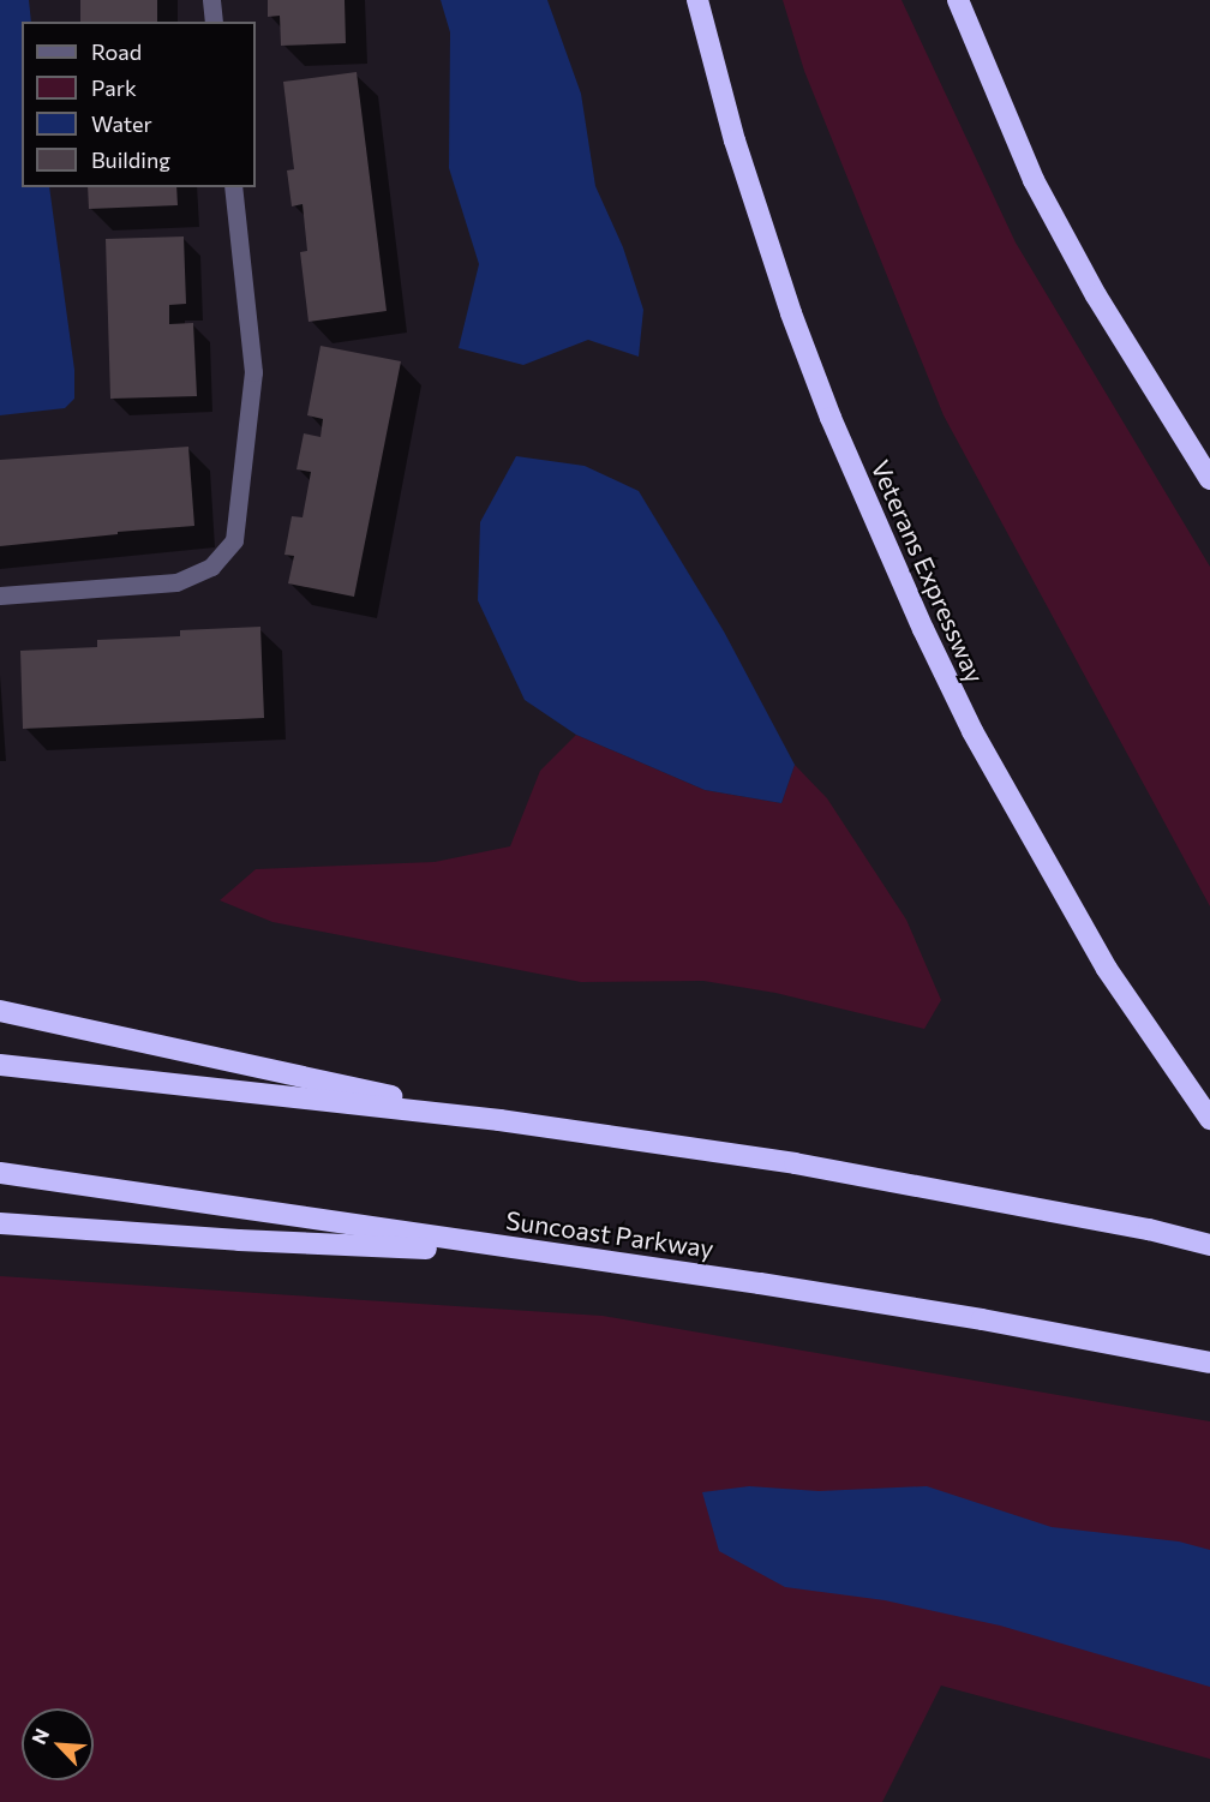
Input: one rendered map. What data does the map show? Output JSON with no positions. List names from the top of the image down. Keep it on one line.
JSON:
{"streets":{"highway":["Veterans Expressway","Suncoast Parkway"]},"legend":["Road","Park","Water","Building"],"north":"top left"}
